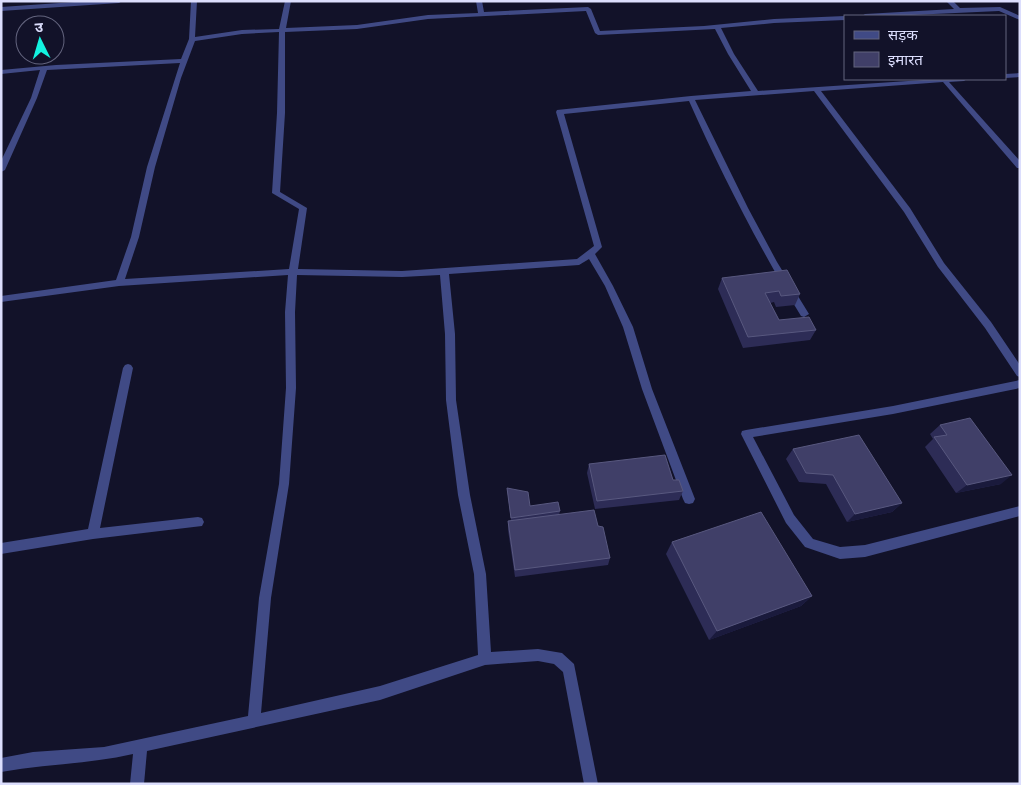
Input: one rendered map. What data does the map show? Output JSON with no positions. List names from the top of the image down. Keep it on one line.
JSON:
{"legend":["सड़क","इमारत"],"north":"top"}
